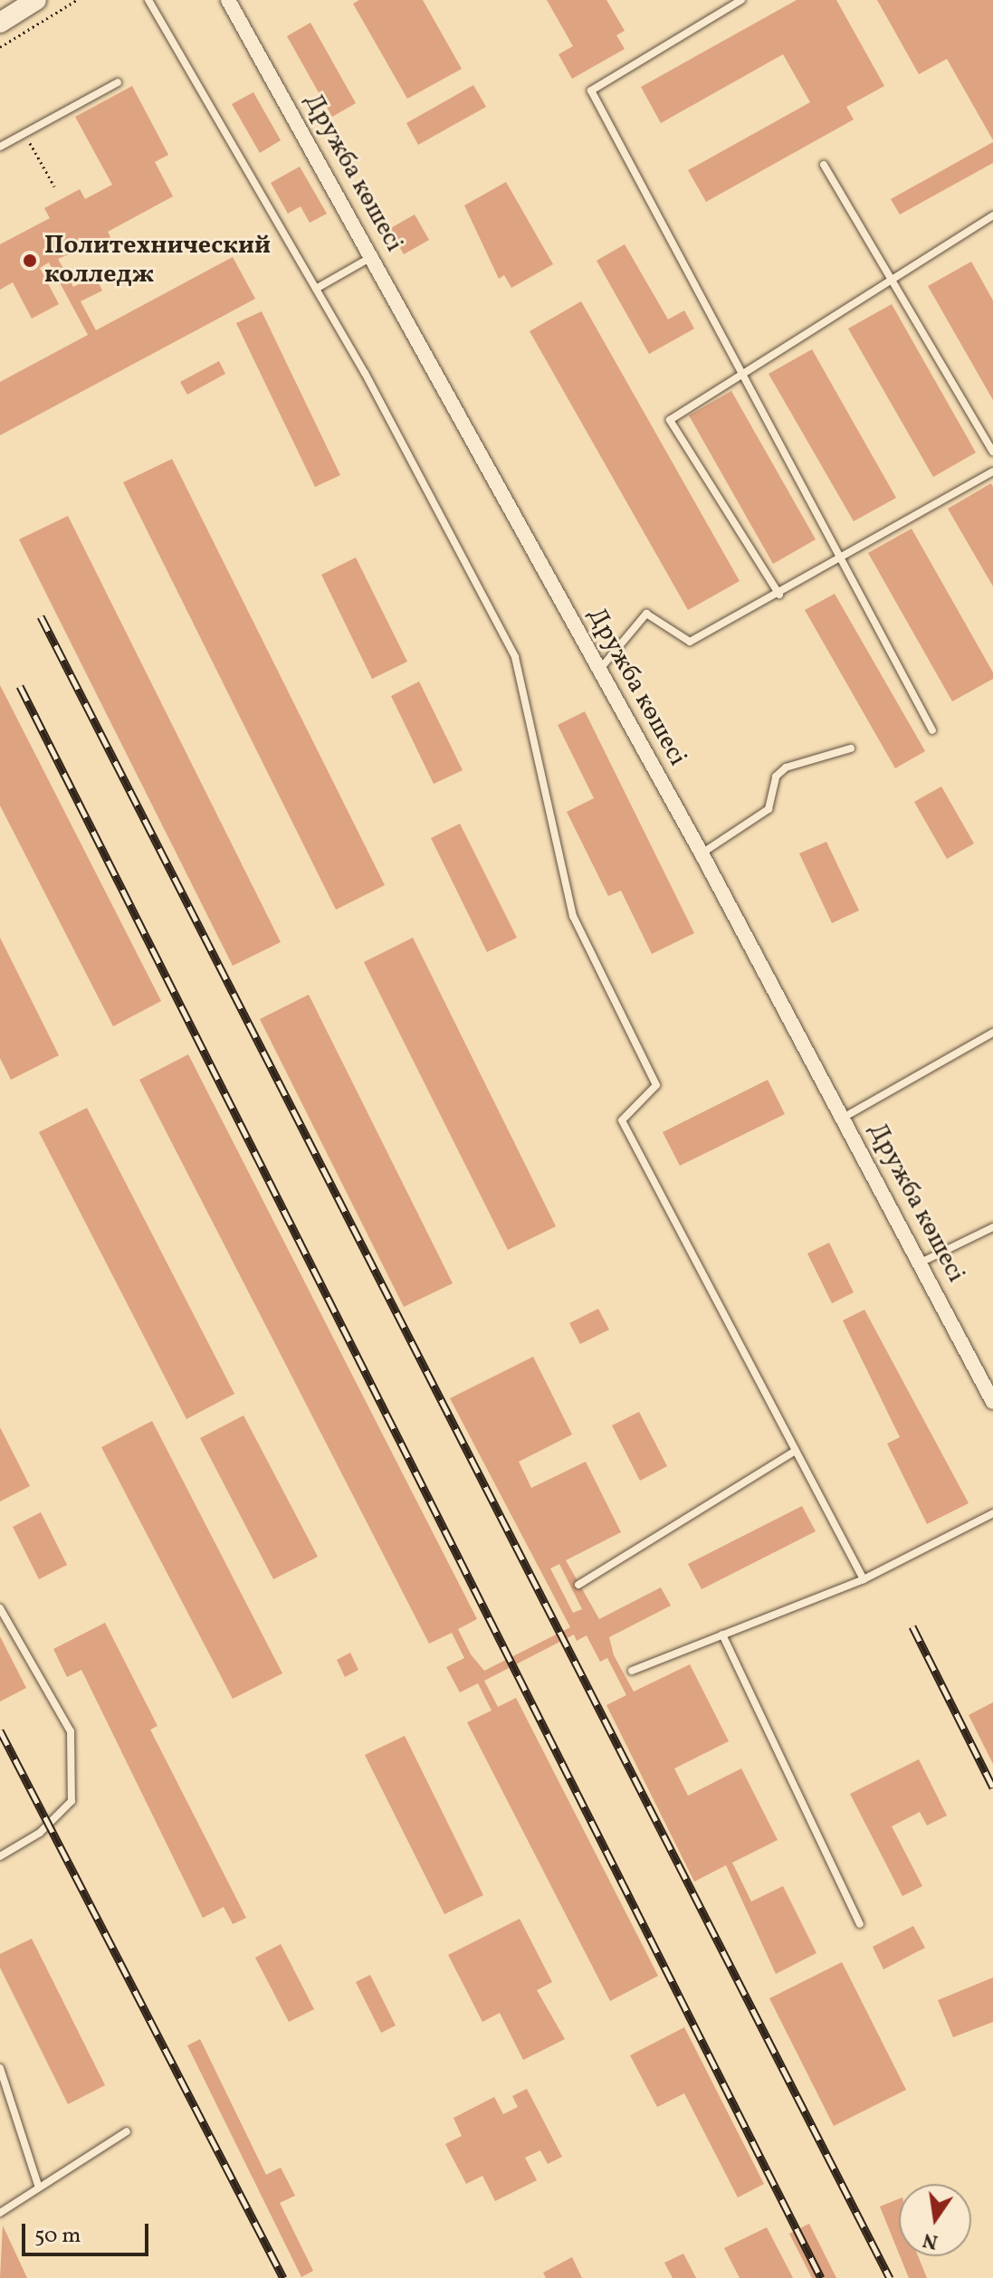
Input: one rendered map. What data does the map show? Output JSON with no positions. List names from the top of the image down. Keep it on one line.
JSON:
{"streets":{"street":["Дружба көшесі"]},"places":["Политехнический колледж"],"scale_bar":"50 m","north":"bottom"}
